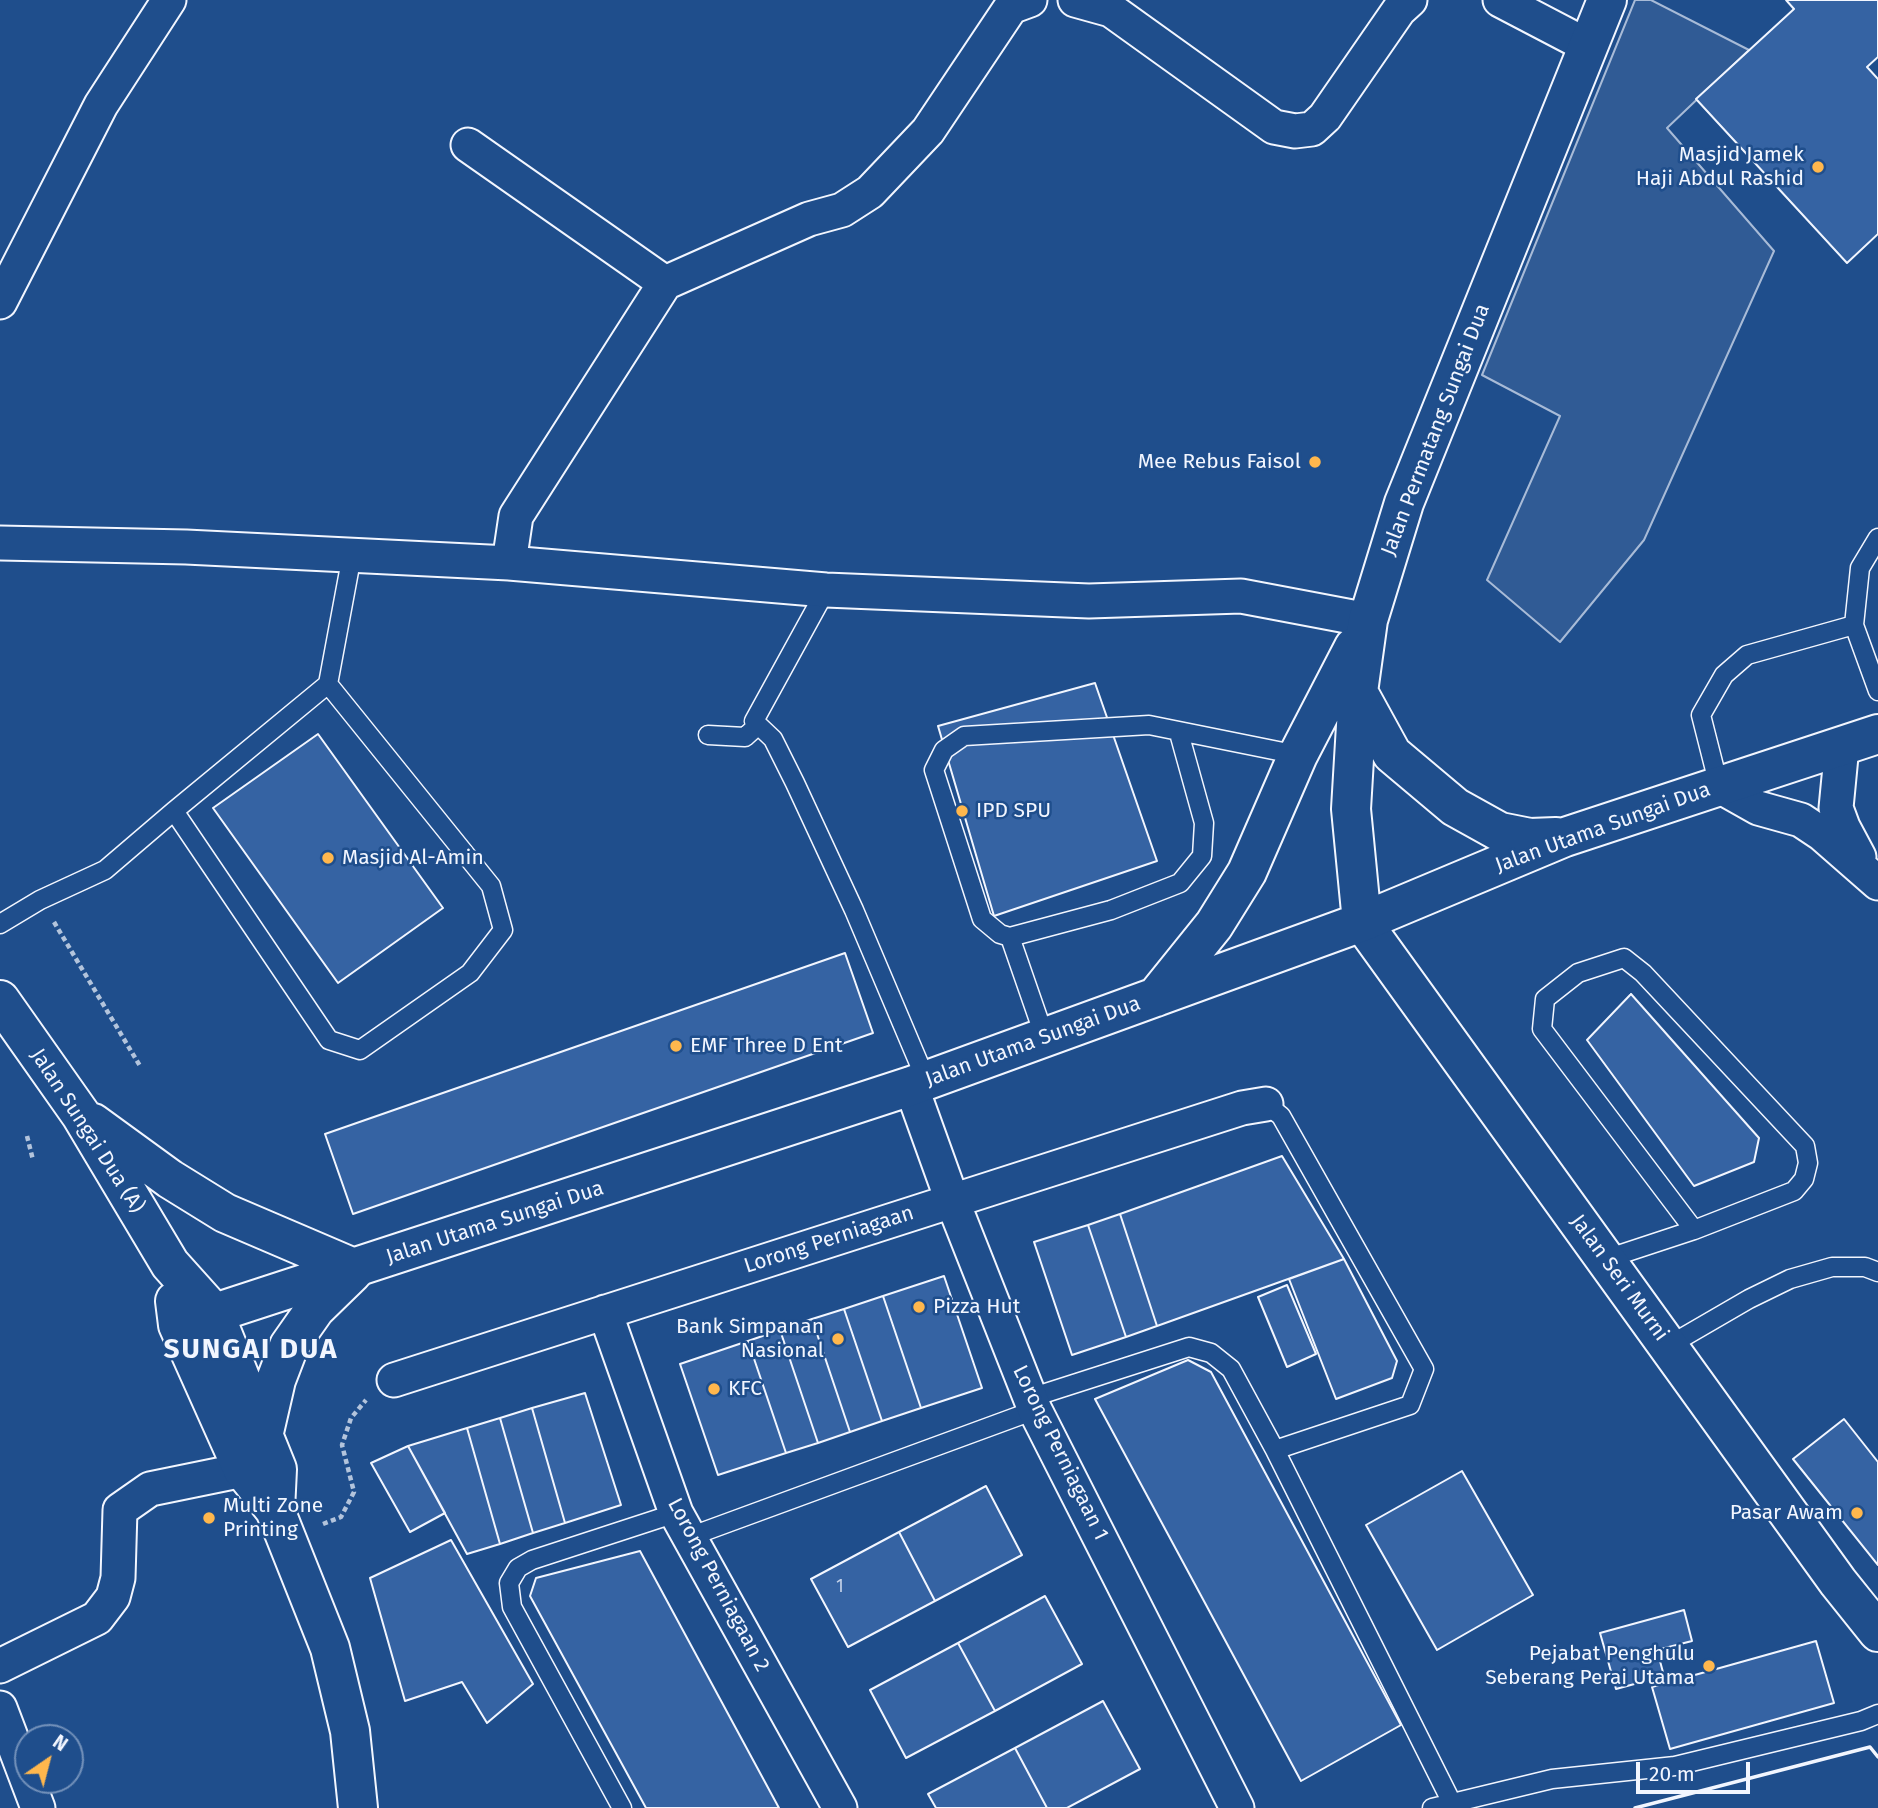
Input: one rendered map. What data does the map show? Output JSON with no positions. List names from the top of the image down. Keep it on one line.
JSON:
{"streets":{"main road":["Jalan Permatang Sungai Dua","Jalan Utama Sungai Dua","Jalan Sungai Dua (A)","Jalan Seri Murni"],"street":["Lorong Perniagaan","Lorong Perniagaan 1","Lorong Perniagaan 2"]},"crossings":[["Jalan Permatang Sungai Dua","Jalan Utama Sungai Dua"],["Jalan Permatang Sungai Dua","Jalan Seri Murni"],["Jalan Utama Sungai Dua","Jalan Sungai Dua (A)"],["Jalan Utama Sungai Dua","Jalan Seri Murni"],["Jalan Utama Sungai Dua","Lorong Perniagaan 1"],["Lorong Perniagaan","Lorong Perniagaan 1"],["Lorong Perniagaan","Lorong Perniagaan 2"]],"districts":["SUNGAI DUA"],"places":["Masjid Jamek Haji Abdul Rashid","Mee Rebus Faisol","IPD SPU","Masjid Al-Amin","EMF Three D Ent","Pizza Hut","Bank Simpanan Nasional","KFC","Pasar Awam","Multi Zone Printing","Pejabat Penghulu Seberang Perai Utama"],"house_numbers":["1"],"scale_bar":"20 m","north":"top right"}
